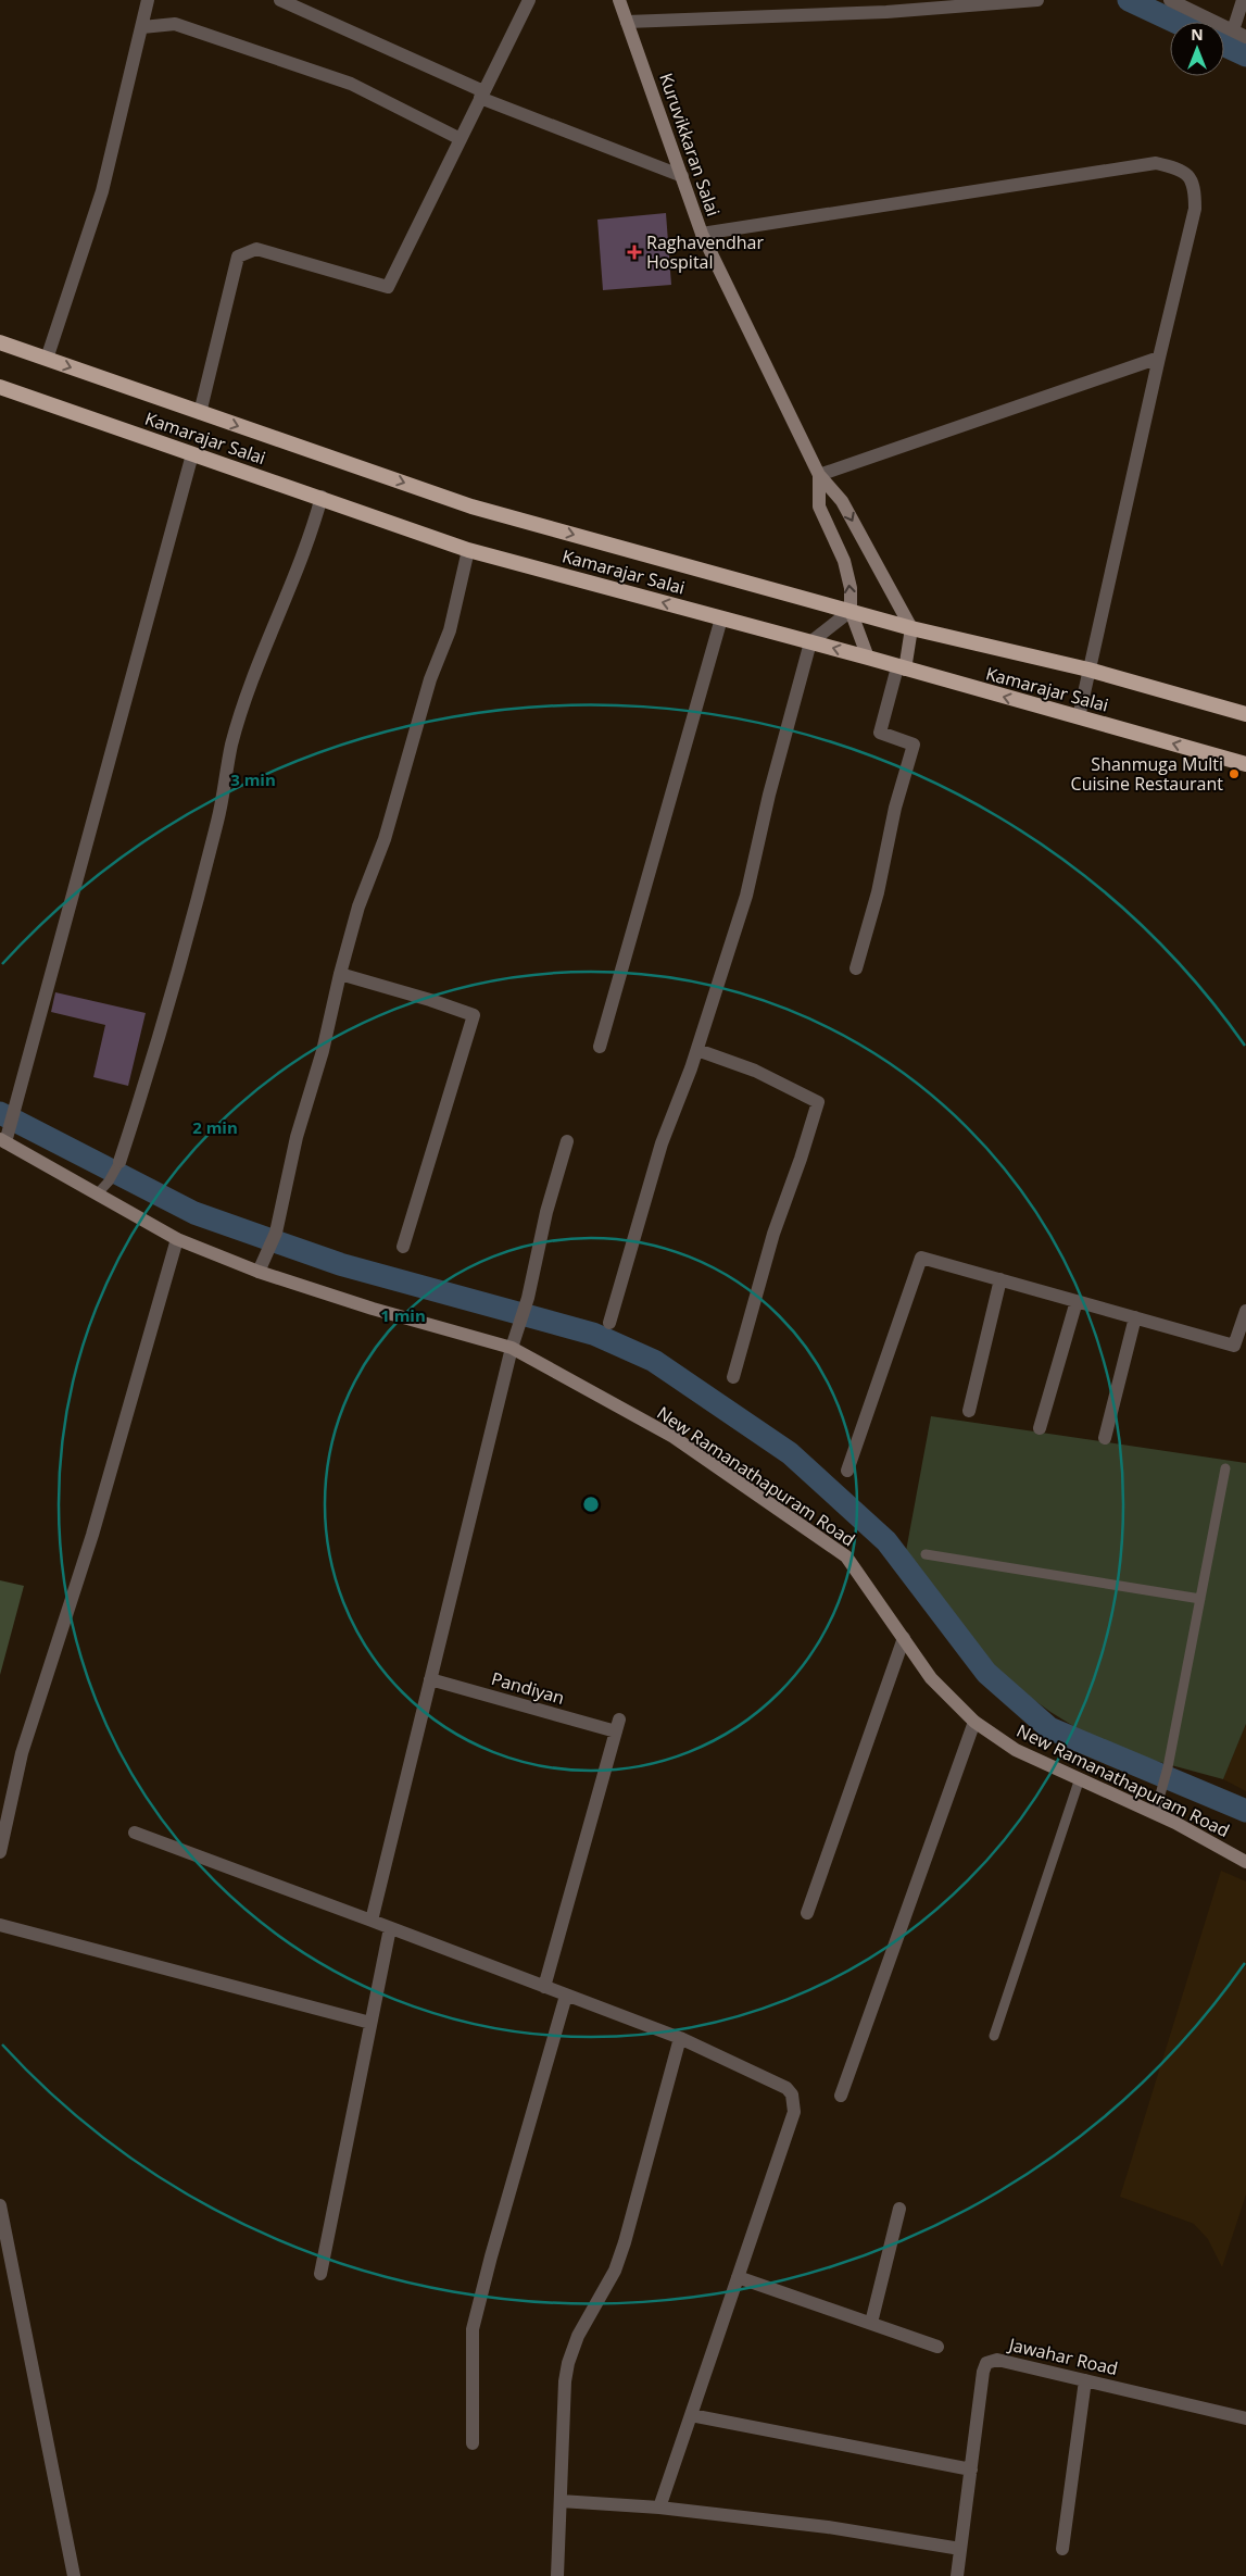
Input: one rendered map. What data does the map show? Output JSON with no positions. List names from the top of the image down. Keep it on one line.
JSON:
{"streets":{"highway":["Kamarajar Salai"],"main road":["Kuruvikkaran Salai","New Ramanathapuram Road"],"street":["Pandiyan","Jawahar Road"]},"crossings":[["Kuruvikkaran Salai","Kamarajar Salai"]],"places":{"health":["Raghavendhar Hospital"],"other":["Shanmuga Multi Cuisine Restaurant"]},"north":"top","rings":["3 min","2 min","1 min"]}
